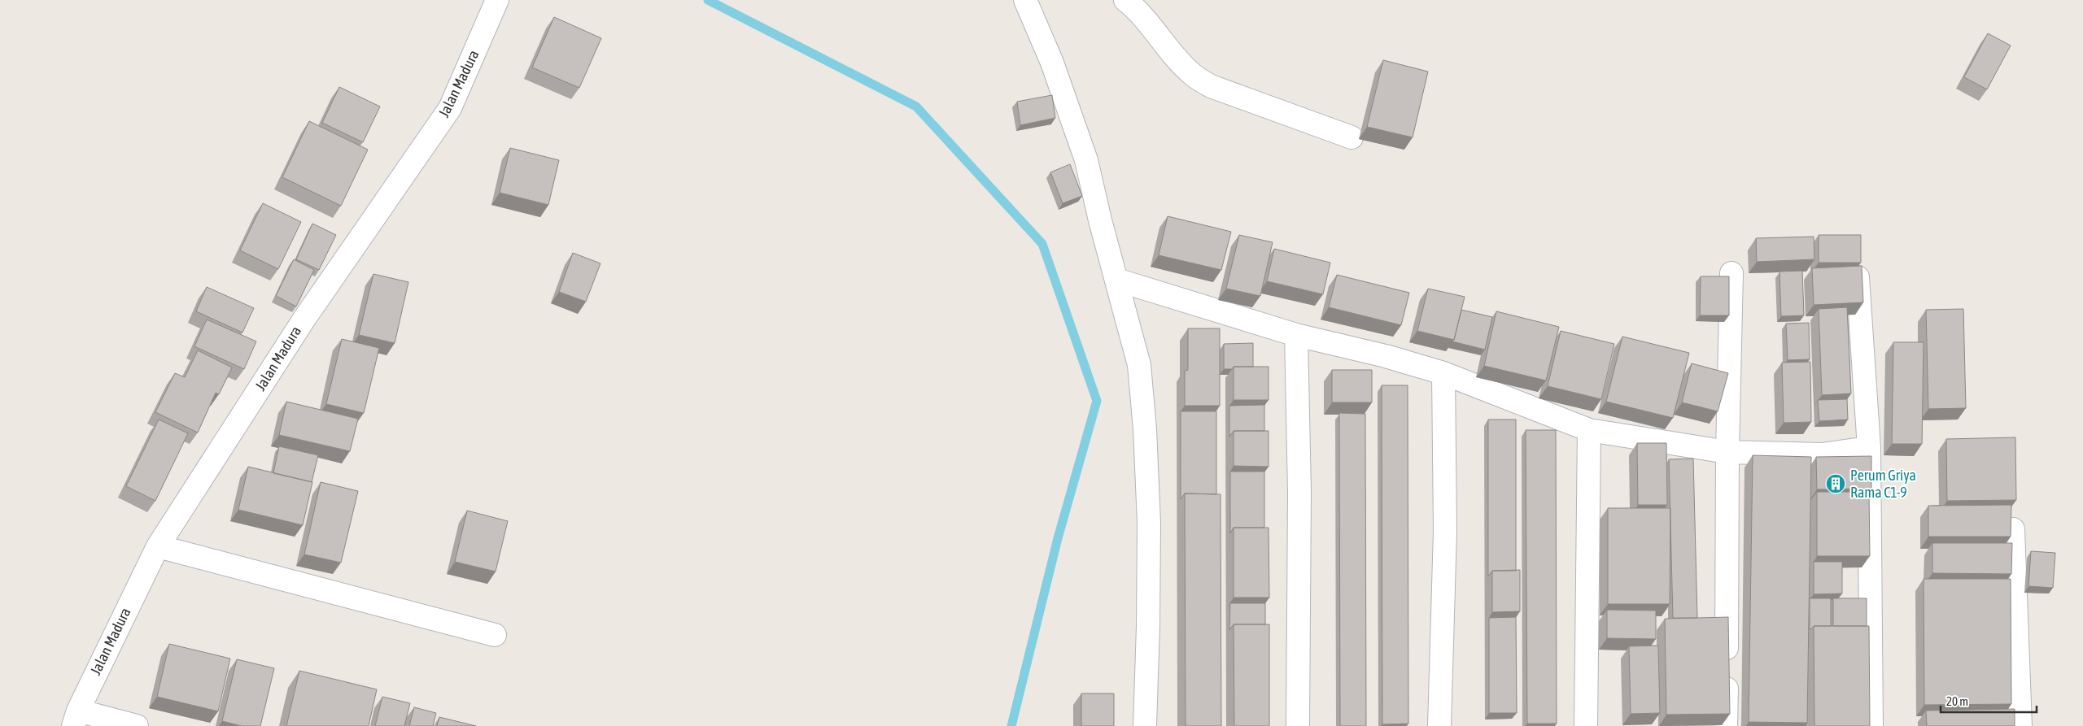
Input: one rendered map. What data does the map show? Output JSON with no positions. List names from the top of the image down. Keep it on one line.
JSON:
{"streets":{"street":["Jalan Madura"]},"places":{"building":["Perum Griya Rama C1-9"]},"scale_bar":"20 m"}
